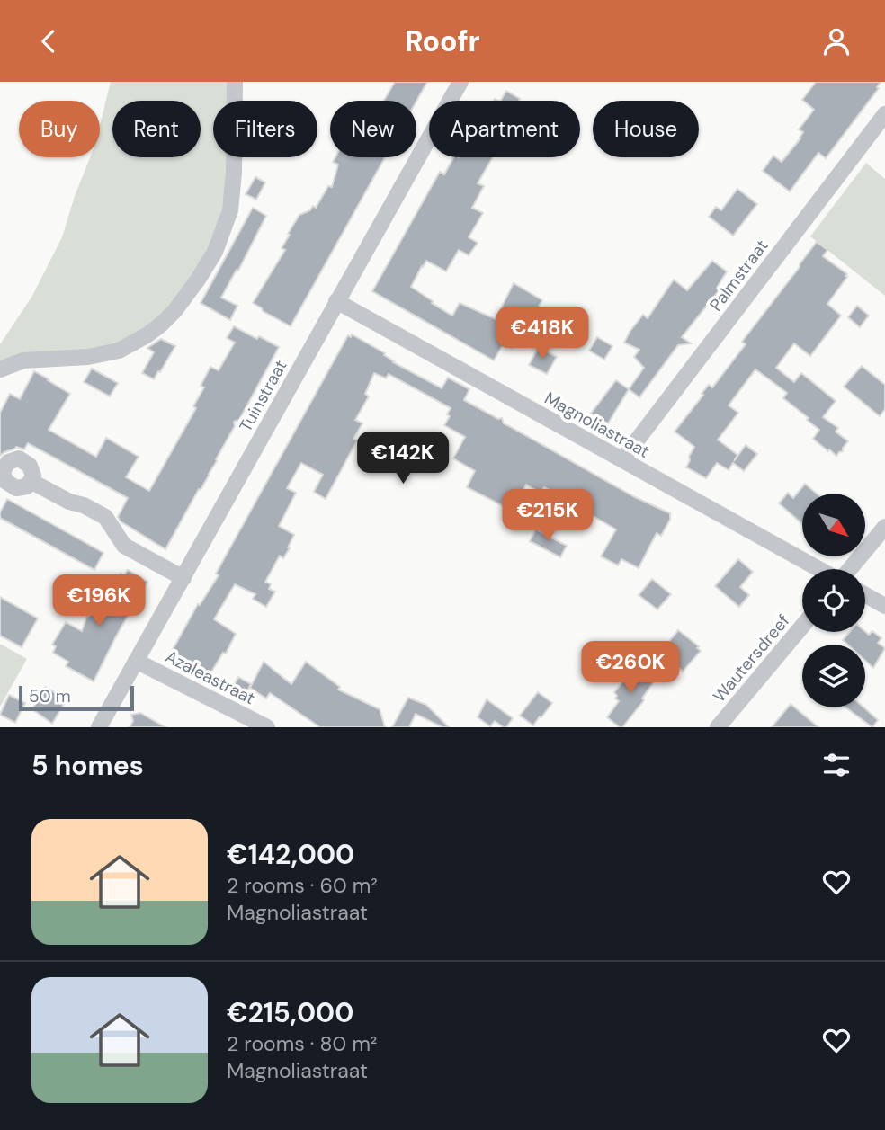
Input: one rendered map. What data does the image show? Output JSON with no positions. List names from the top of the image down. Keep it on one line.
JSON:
{"streets":{"street":["Palmstraat","Tuinstraat","Magnoliastraat","Wautersdreef","Azaleastraat"]},"crossings":[["Palmstraat","Magnoliastraat"],["Tuinstraat","Magnoliastraat"],["Tuinstraat","Azaleastraat"]],"scale_bar":"50 m","north":"bottom right","page":{"header":"Roofr","chip":["Buy","Rent","Filters","New","Apartment","House"],"price":["€418K","€142K","€215K","€196K","€260K"],"scale":"50 m","heading":"5 homes","list":[{"name":"€142,000","note":"2 rooms · 60 m² · Magnoliastraat"},{"name":"€215,000","note":"2 rooms · 80 m² · Magnoliastraat"}]}}
